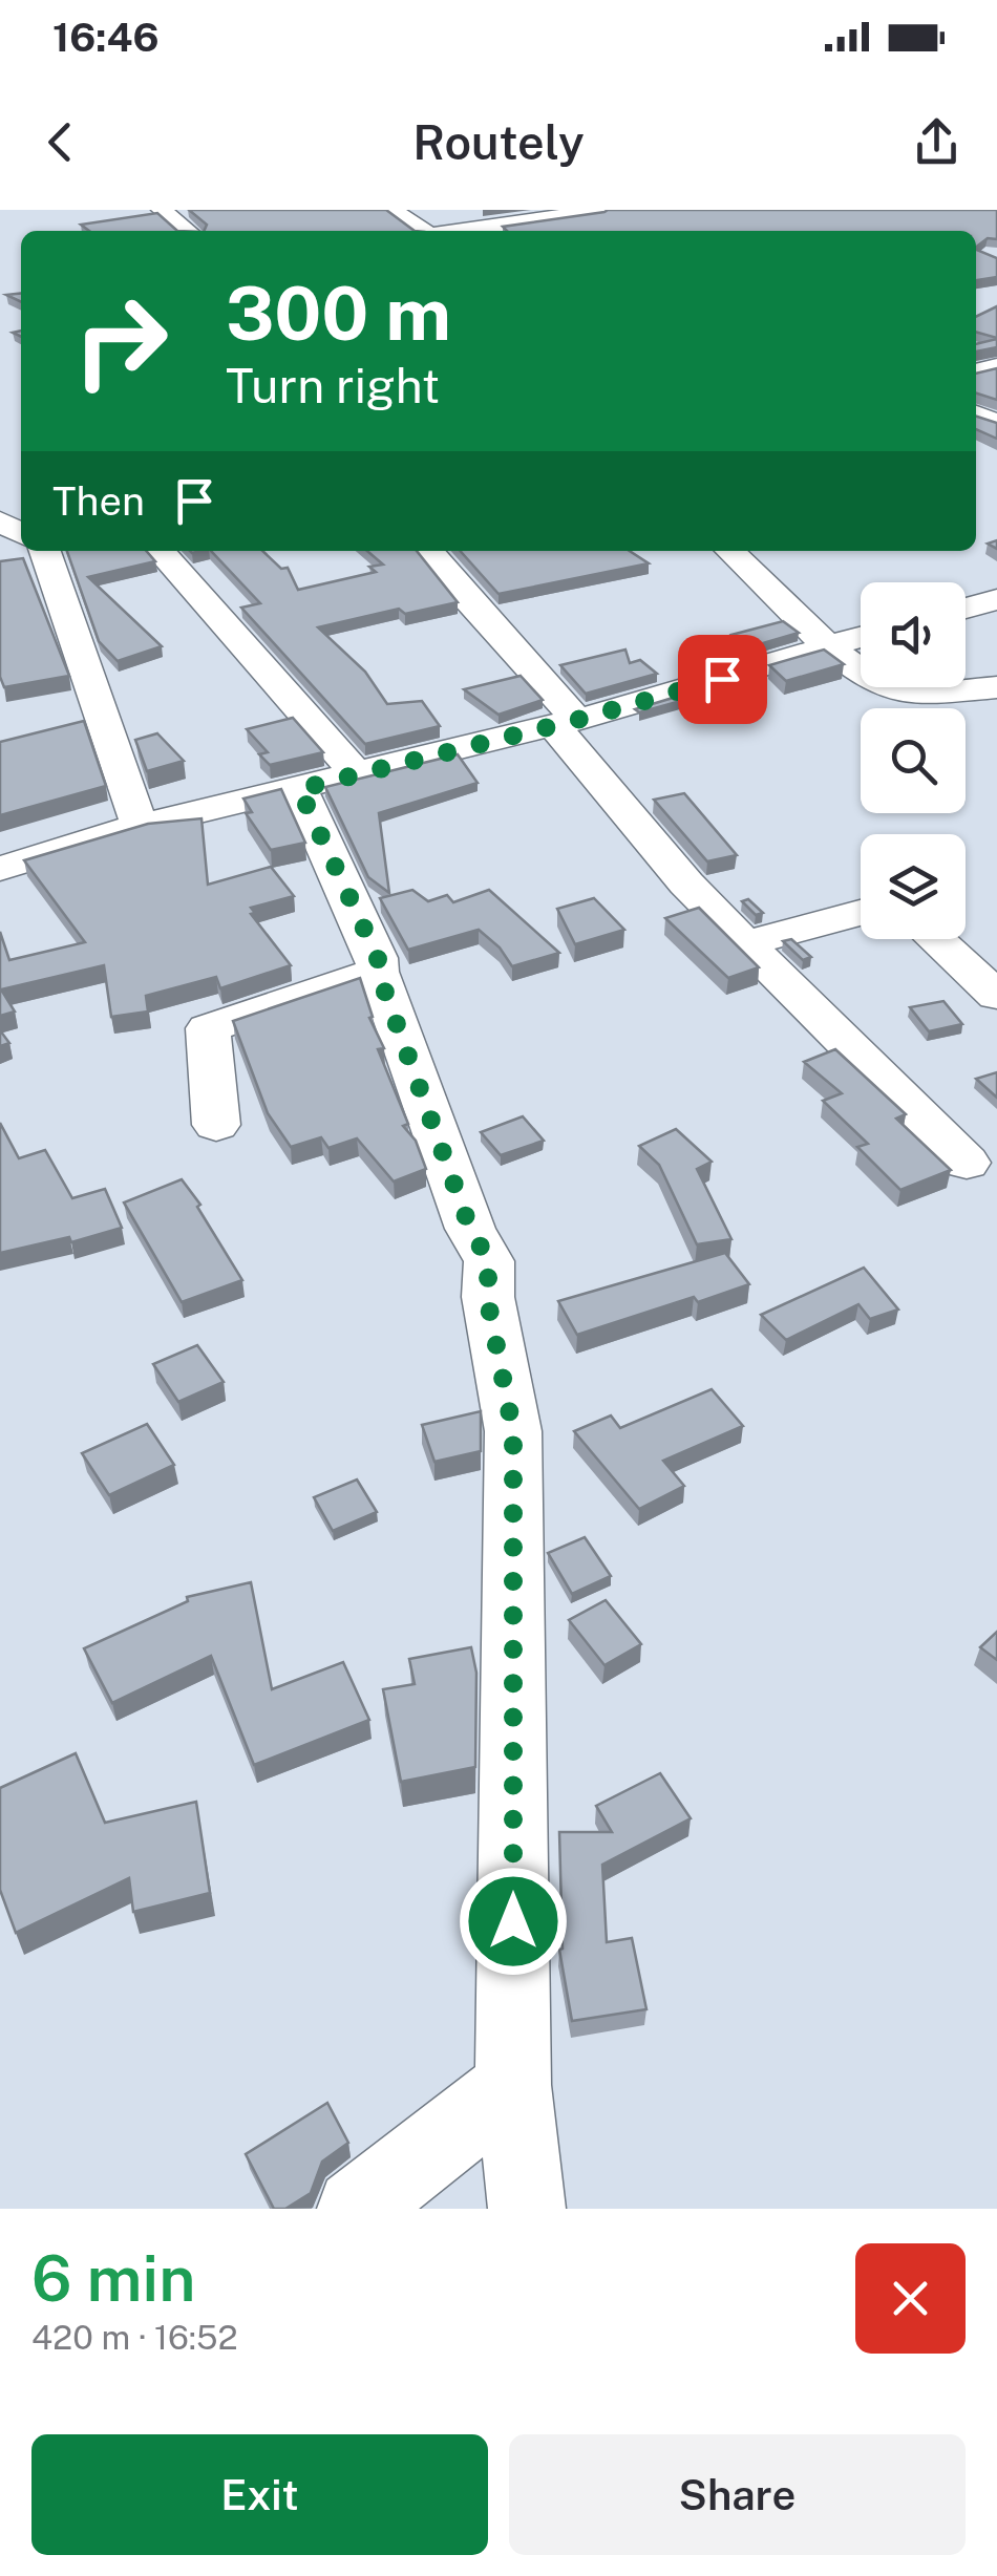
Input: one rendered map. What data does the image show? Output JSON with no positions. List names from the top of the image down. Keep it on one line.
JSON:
{"page":{"status":"16:46","header":"Routely","turn":["300 m","Turn right"],"then":"Then","heading":["6 min","420 m · 16:52"],"buttons":["Exit","Share"]}}
